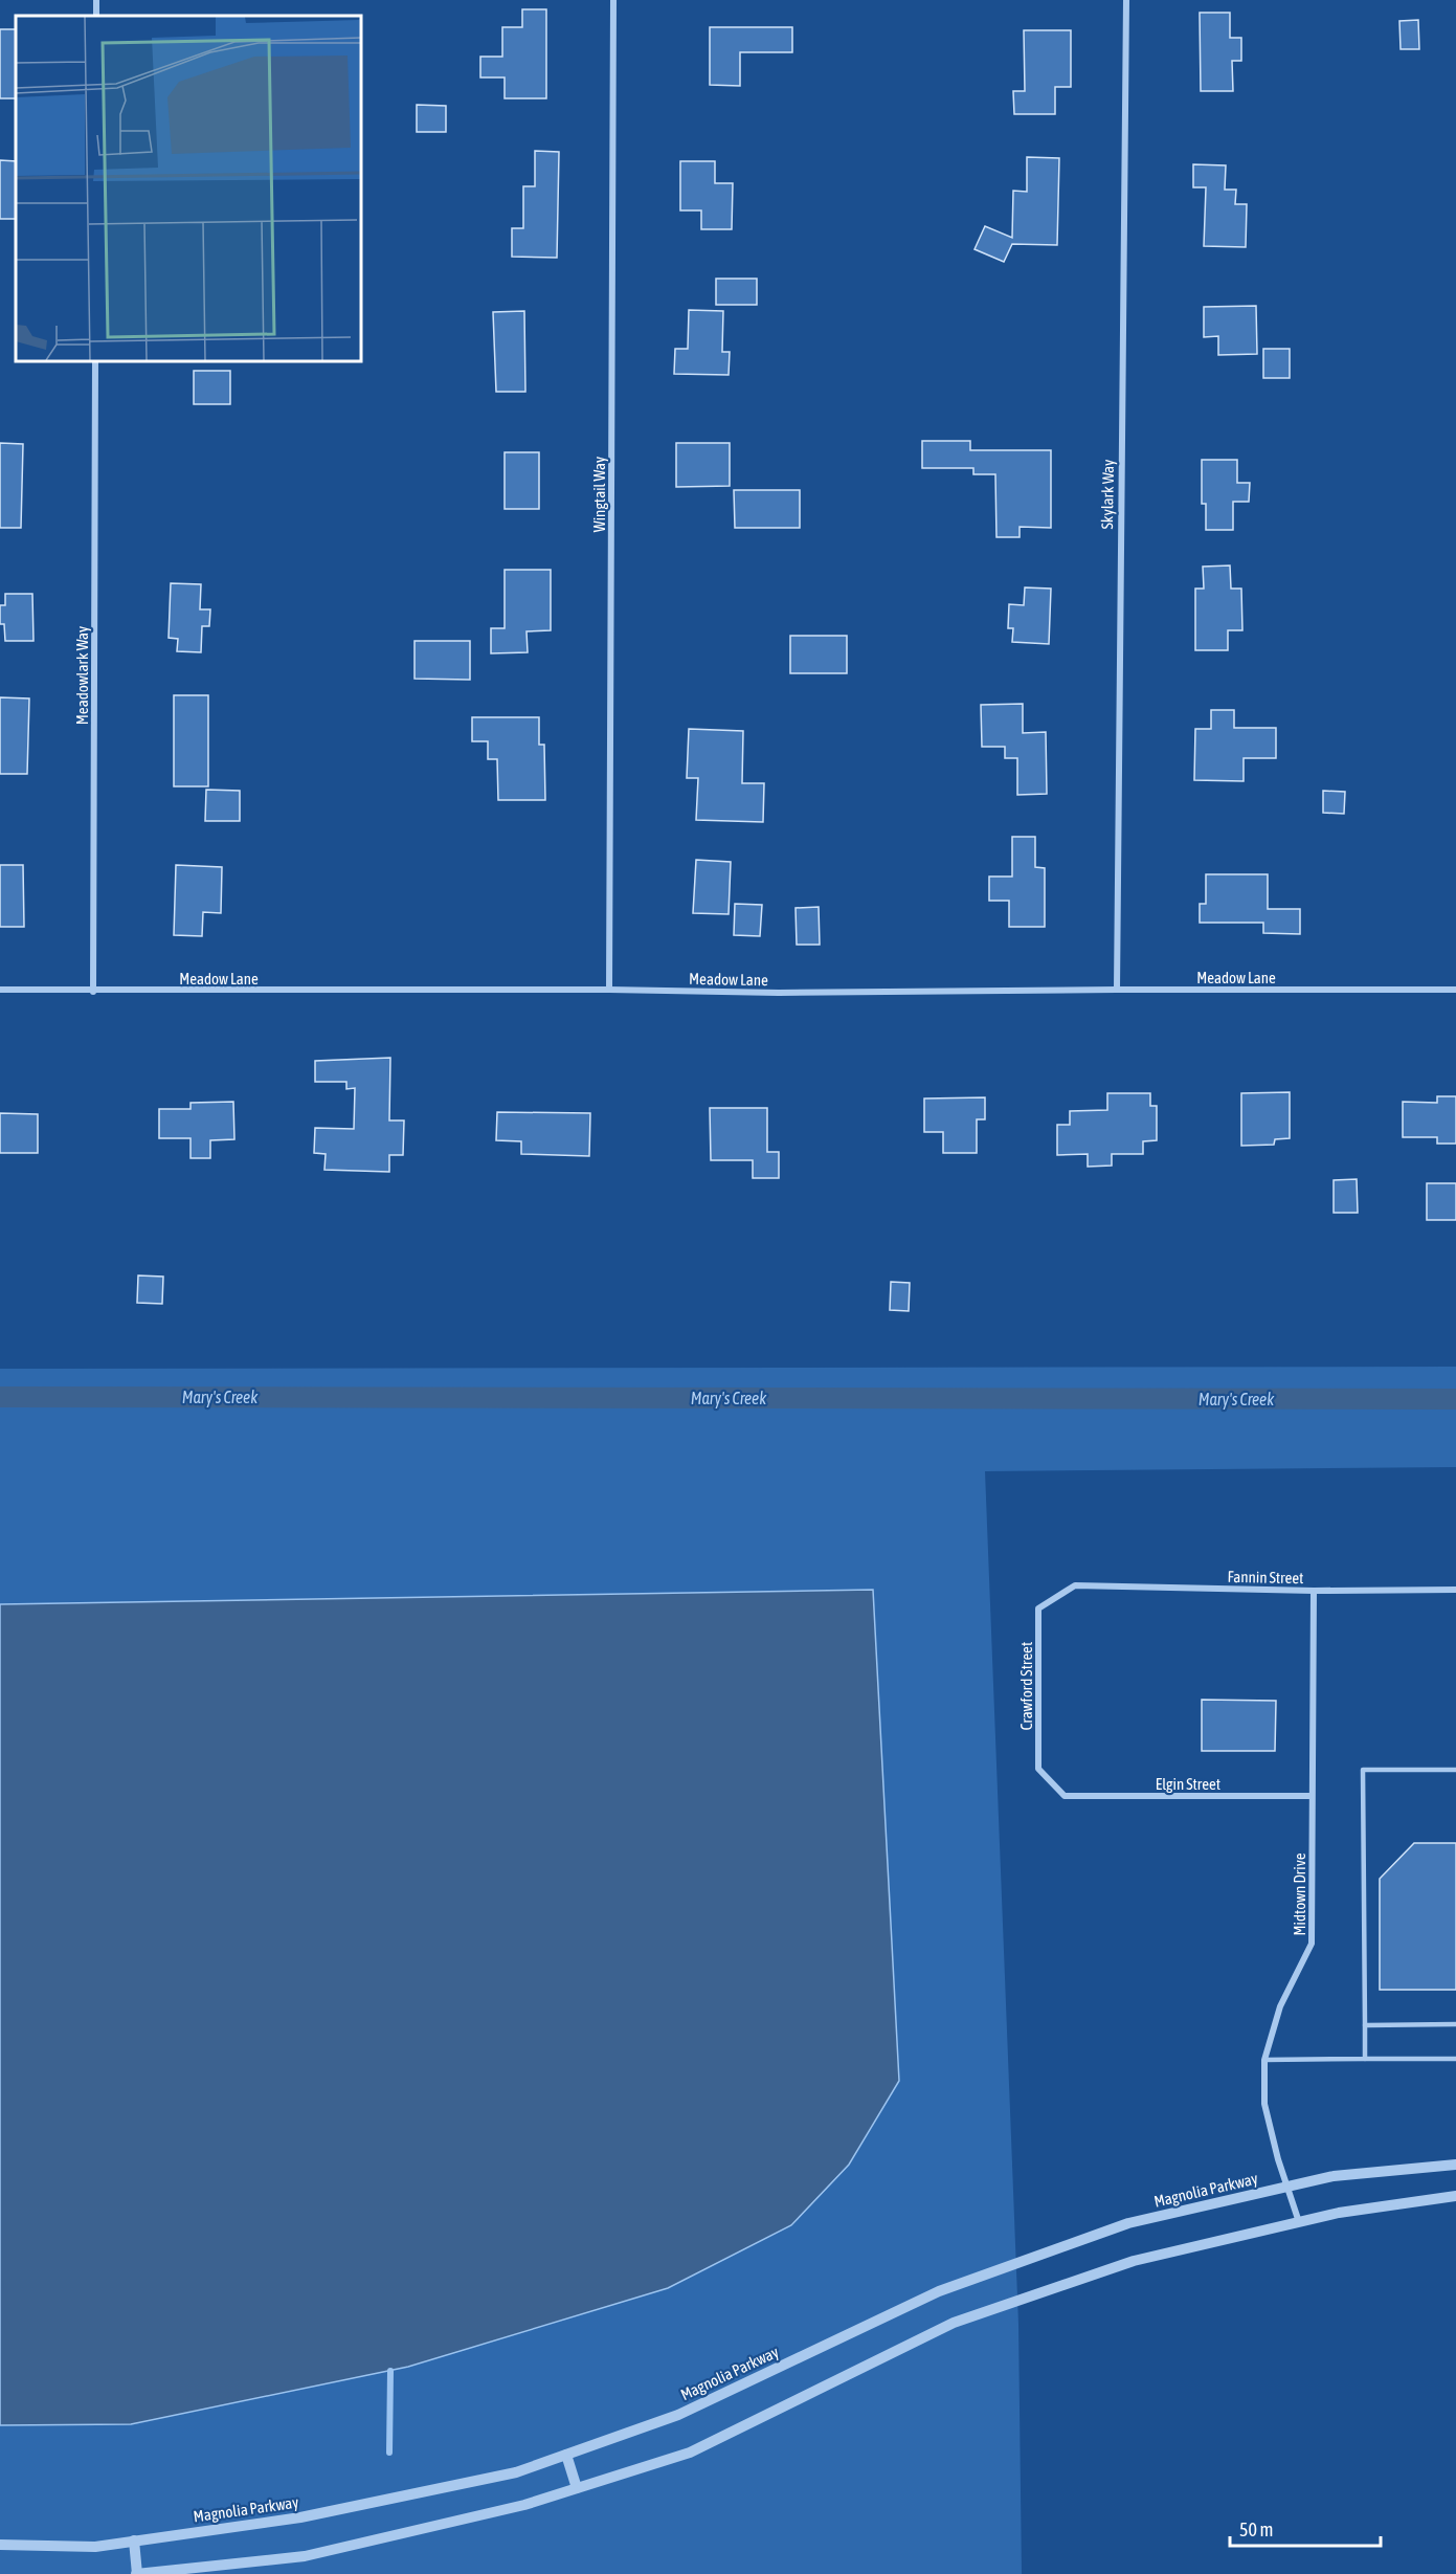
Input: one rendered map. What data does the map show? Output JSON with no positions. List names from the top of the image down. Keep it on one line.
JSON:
{"streets":{"street":["Wingtail Way","Skylark Way","Meadowlark Way","Meadow Lane","Fannin Street","Crawford Street","Elgin Street","Midtown Drive","Magnolia Parkway"]},"crossings":[["Wingtail Way","Meadow Lane"],["Skylark Way","Meadow Lane"],["Meadowlark Way","Meadow Lane"],["Fannin Street","Crawford Street"],["Fannin Street","Midtown Drive"],["Crawford Street","Elgin Street"],["Elgin Street","Midtown Drive"],["Midtown Drive","Magnolia Parkway"]],"water":["Mary's Creek"],"scale_bar":"50 m"}
